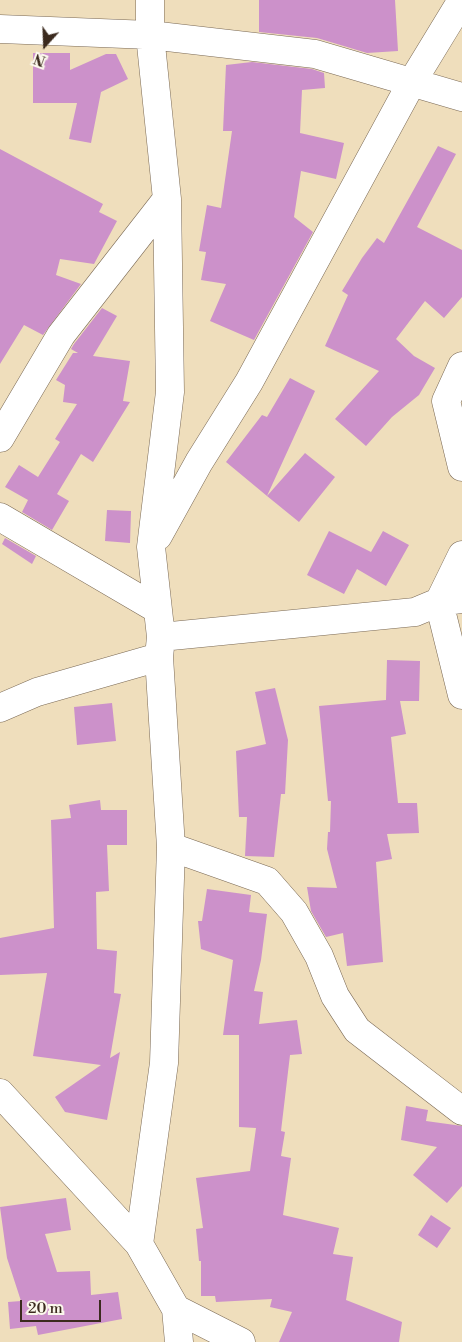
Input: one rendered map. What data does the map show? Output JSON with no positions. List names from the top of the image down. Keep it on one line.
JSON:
{"scale_bar":"20 m","north":"bottom"}
